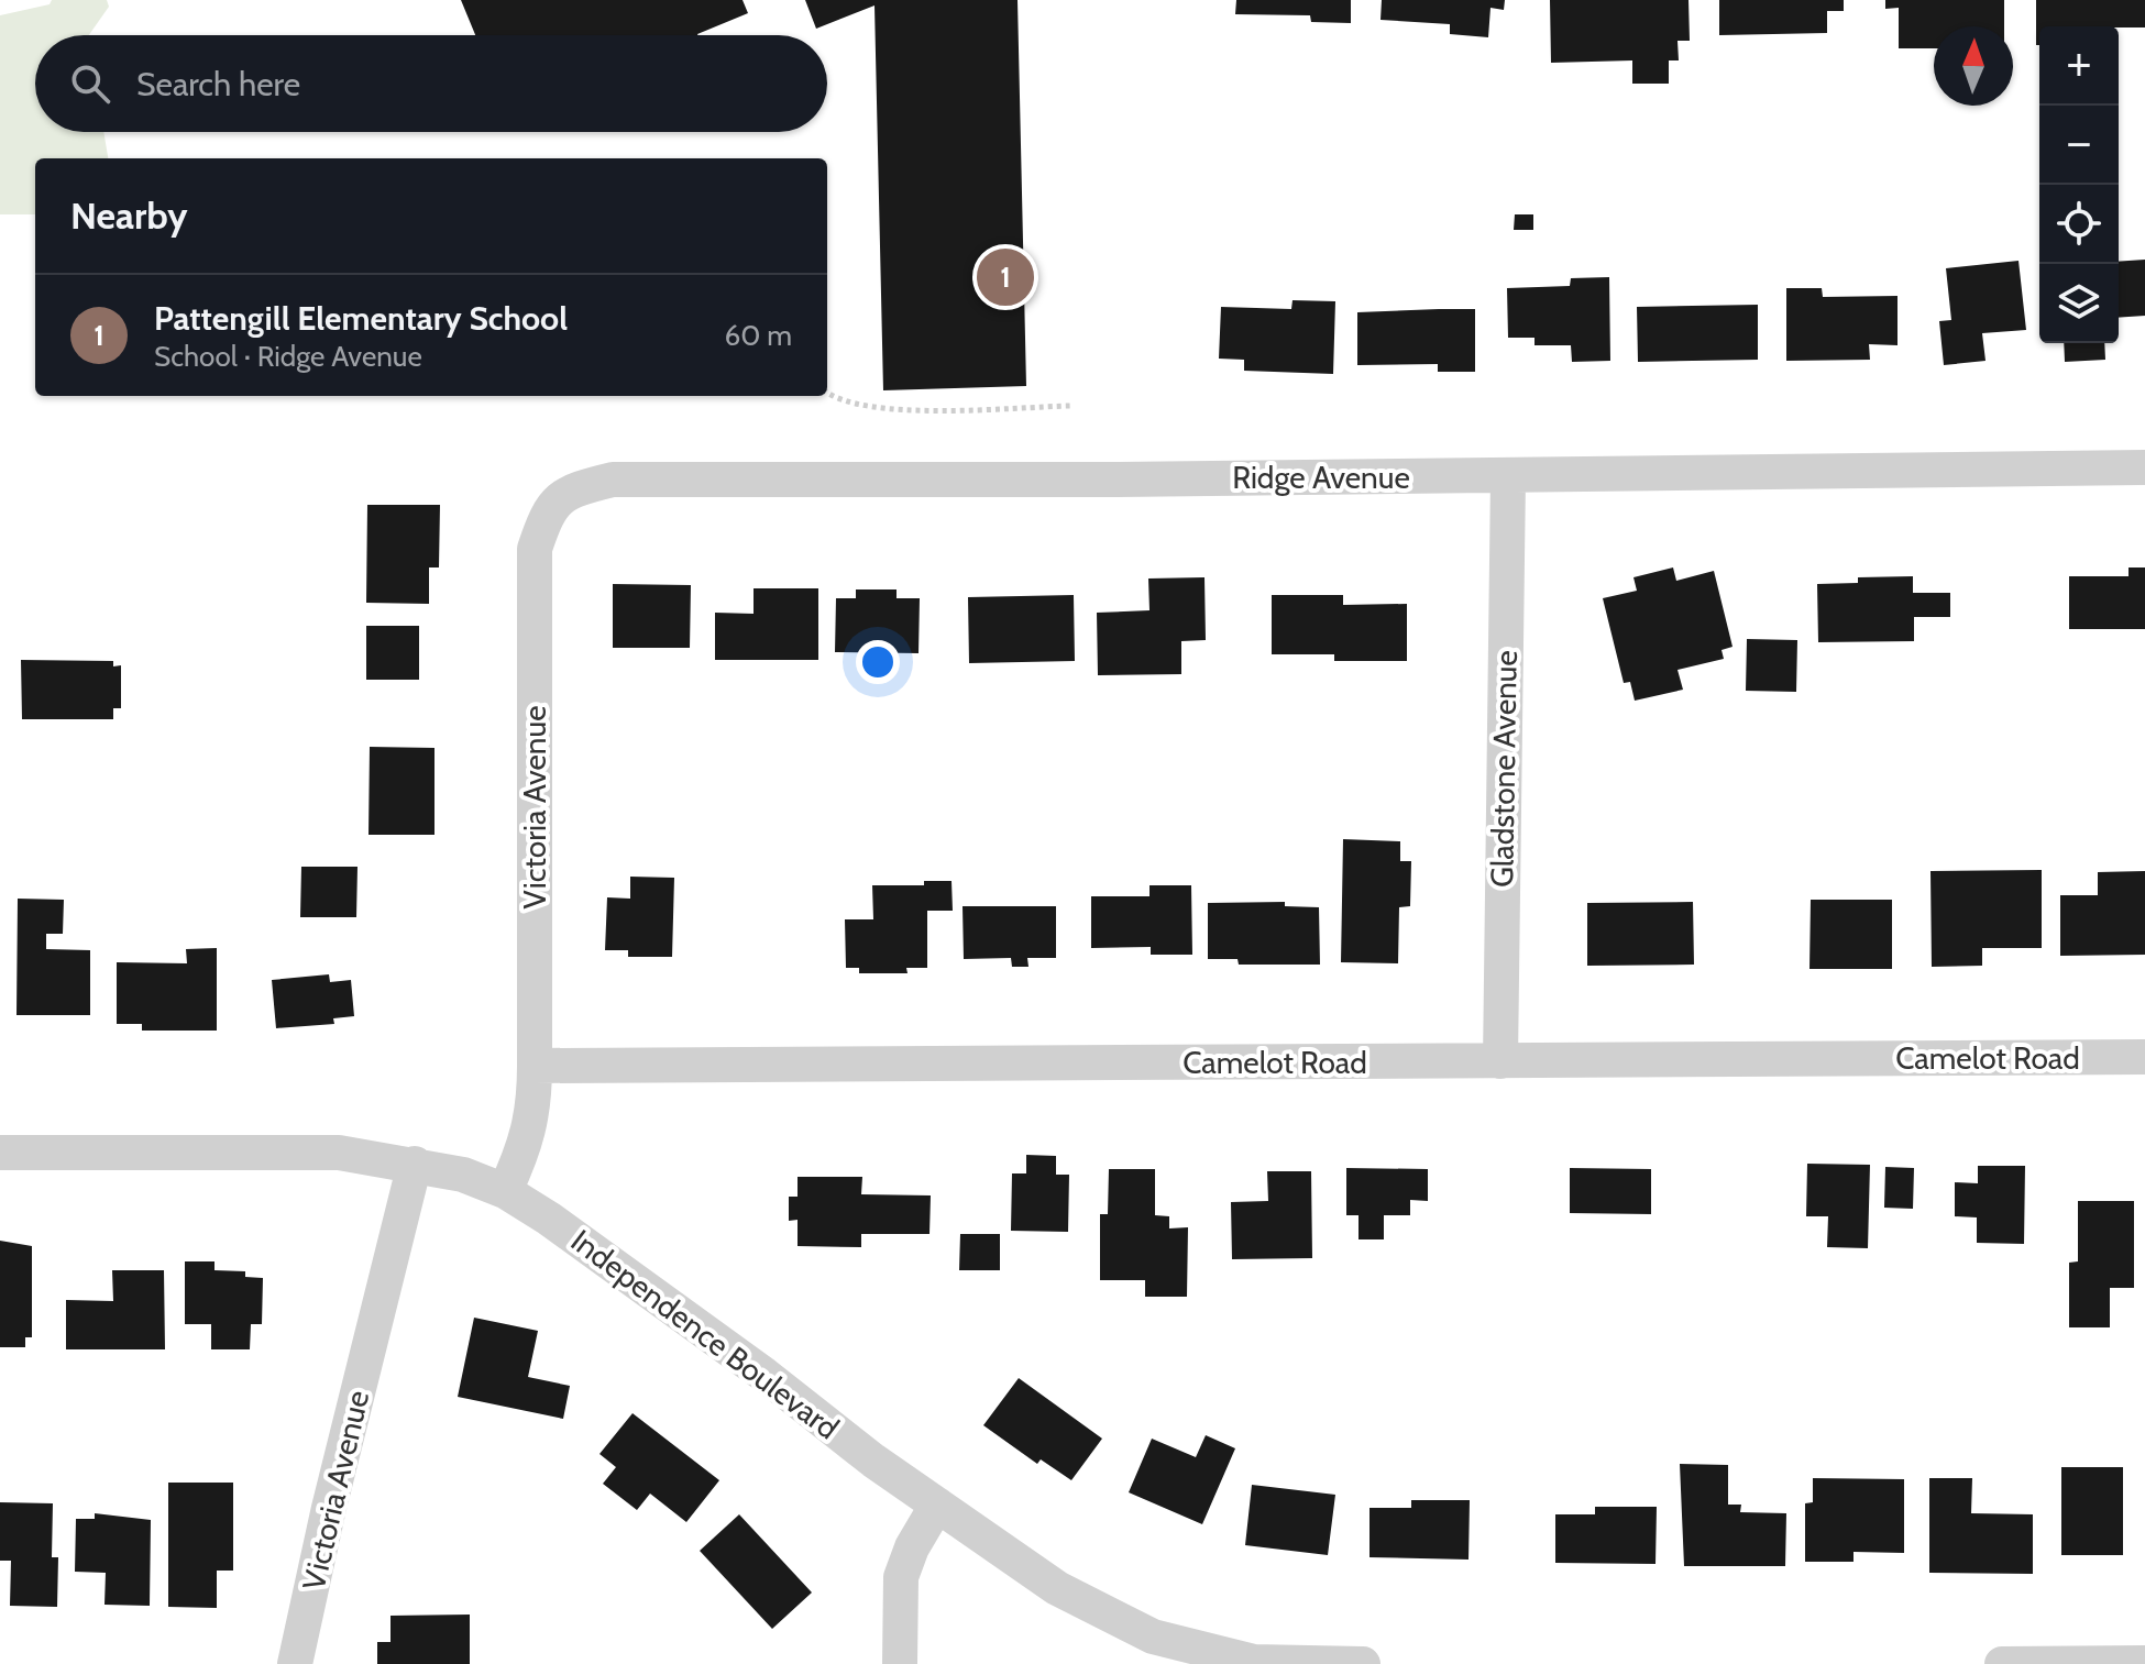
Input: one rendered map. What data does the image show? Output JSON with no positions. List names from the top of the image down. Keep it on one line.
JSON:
{"streets":{"street":["Ridge Avenue","Gladstone Avenue","Victoria Avenue","Camelot Road","Independence Boulevard"]},"crossings":[["Ridge Avenue","Gladstone Avenue"],["Ridge Avenue","Victoria Avenue"],["Gladstone Avenue","Camelot Road"],["Victoria Avenue","Camelot Road"],["Victoria Avenue","Independence Boulevard"]],"north":"top","page":{"map_buttons":["+","−"],"search":"Search here","heading":"Nearby","pins":"1","list":[{"mark":"1","name":"Pattengill Elementary School","note":"School · Ridge Avenue","value":"60 m"}]}}
